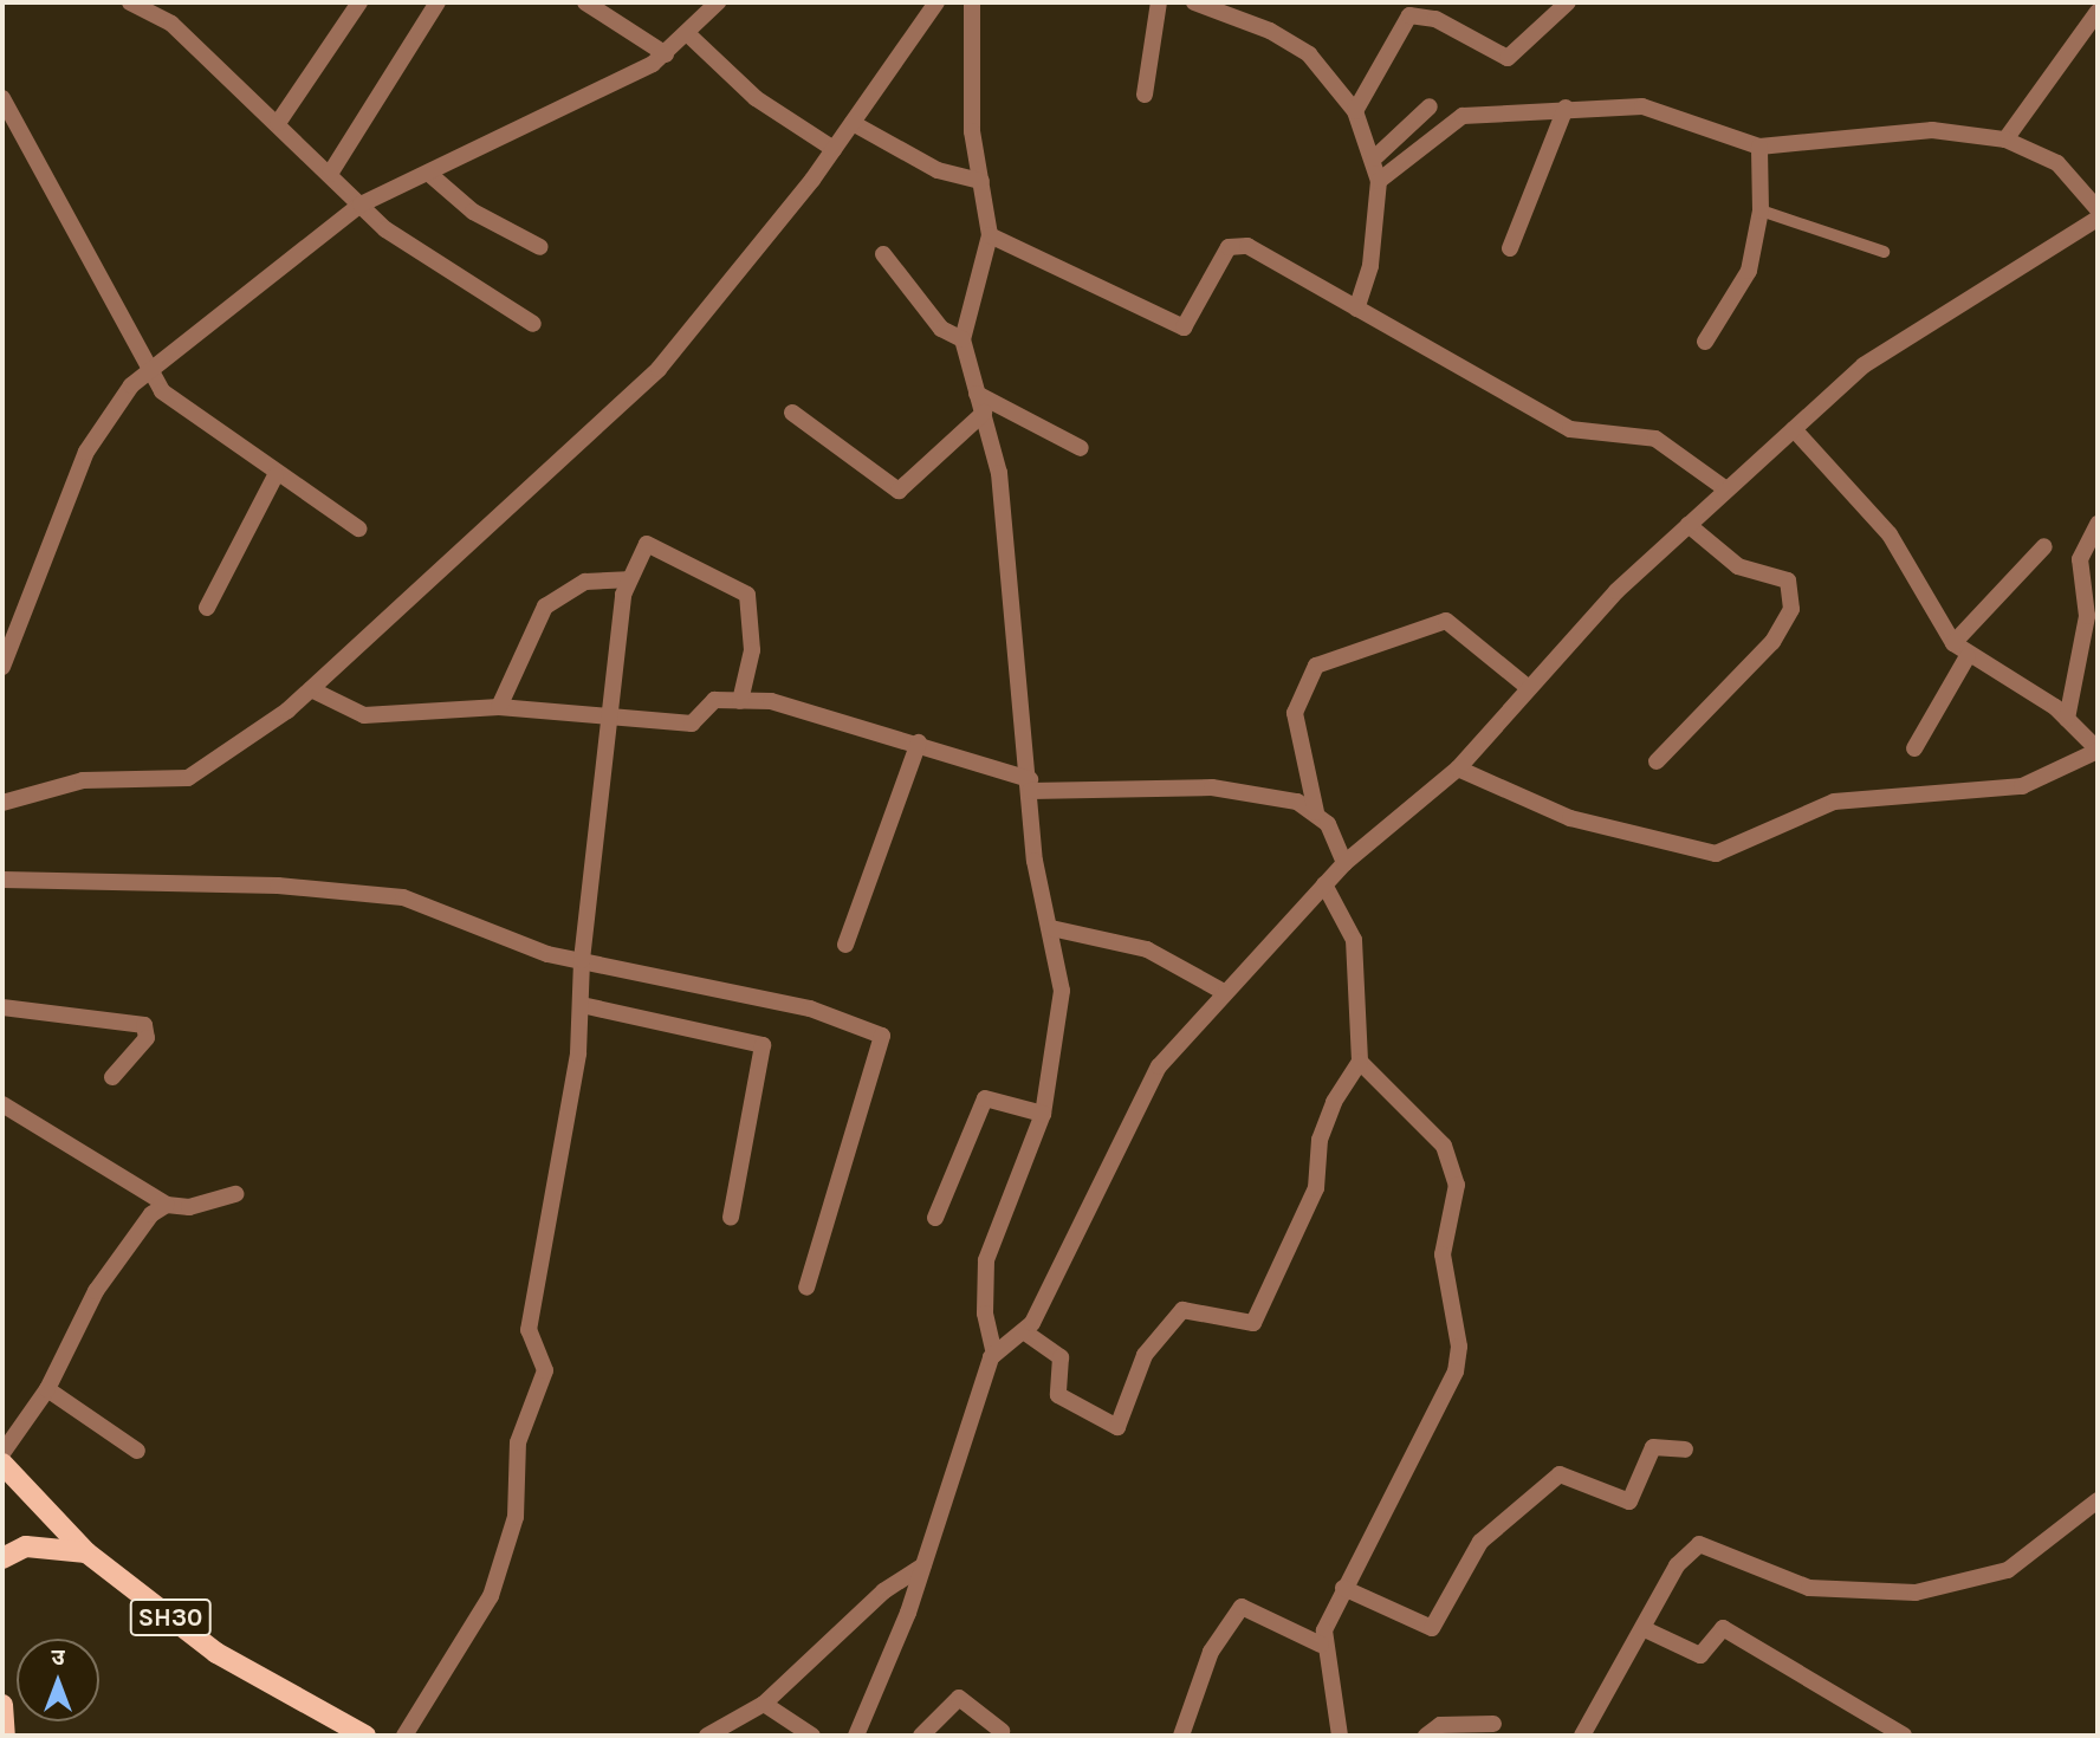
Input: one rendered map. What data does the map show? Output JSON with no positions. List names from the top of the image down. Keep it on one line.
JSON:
{"streets":{"main road":["SH30"]},"north":"top"}
